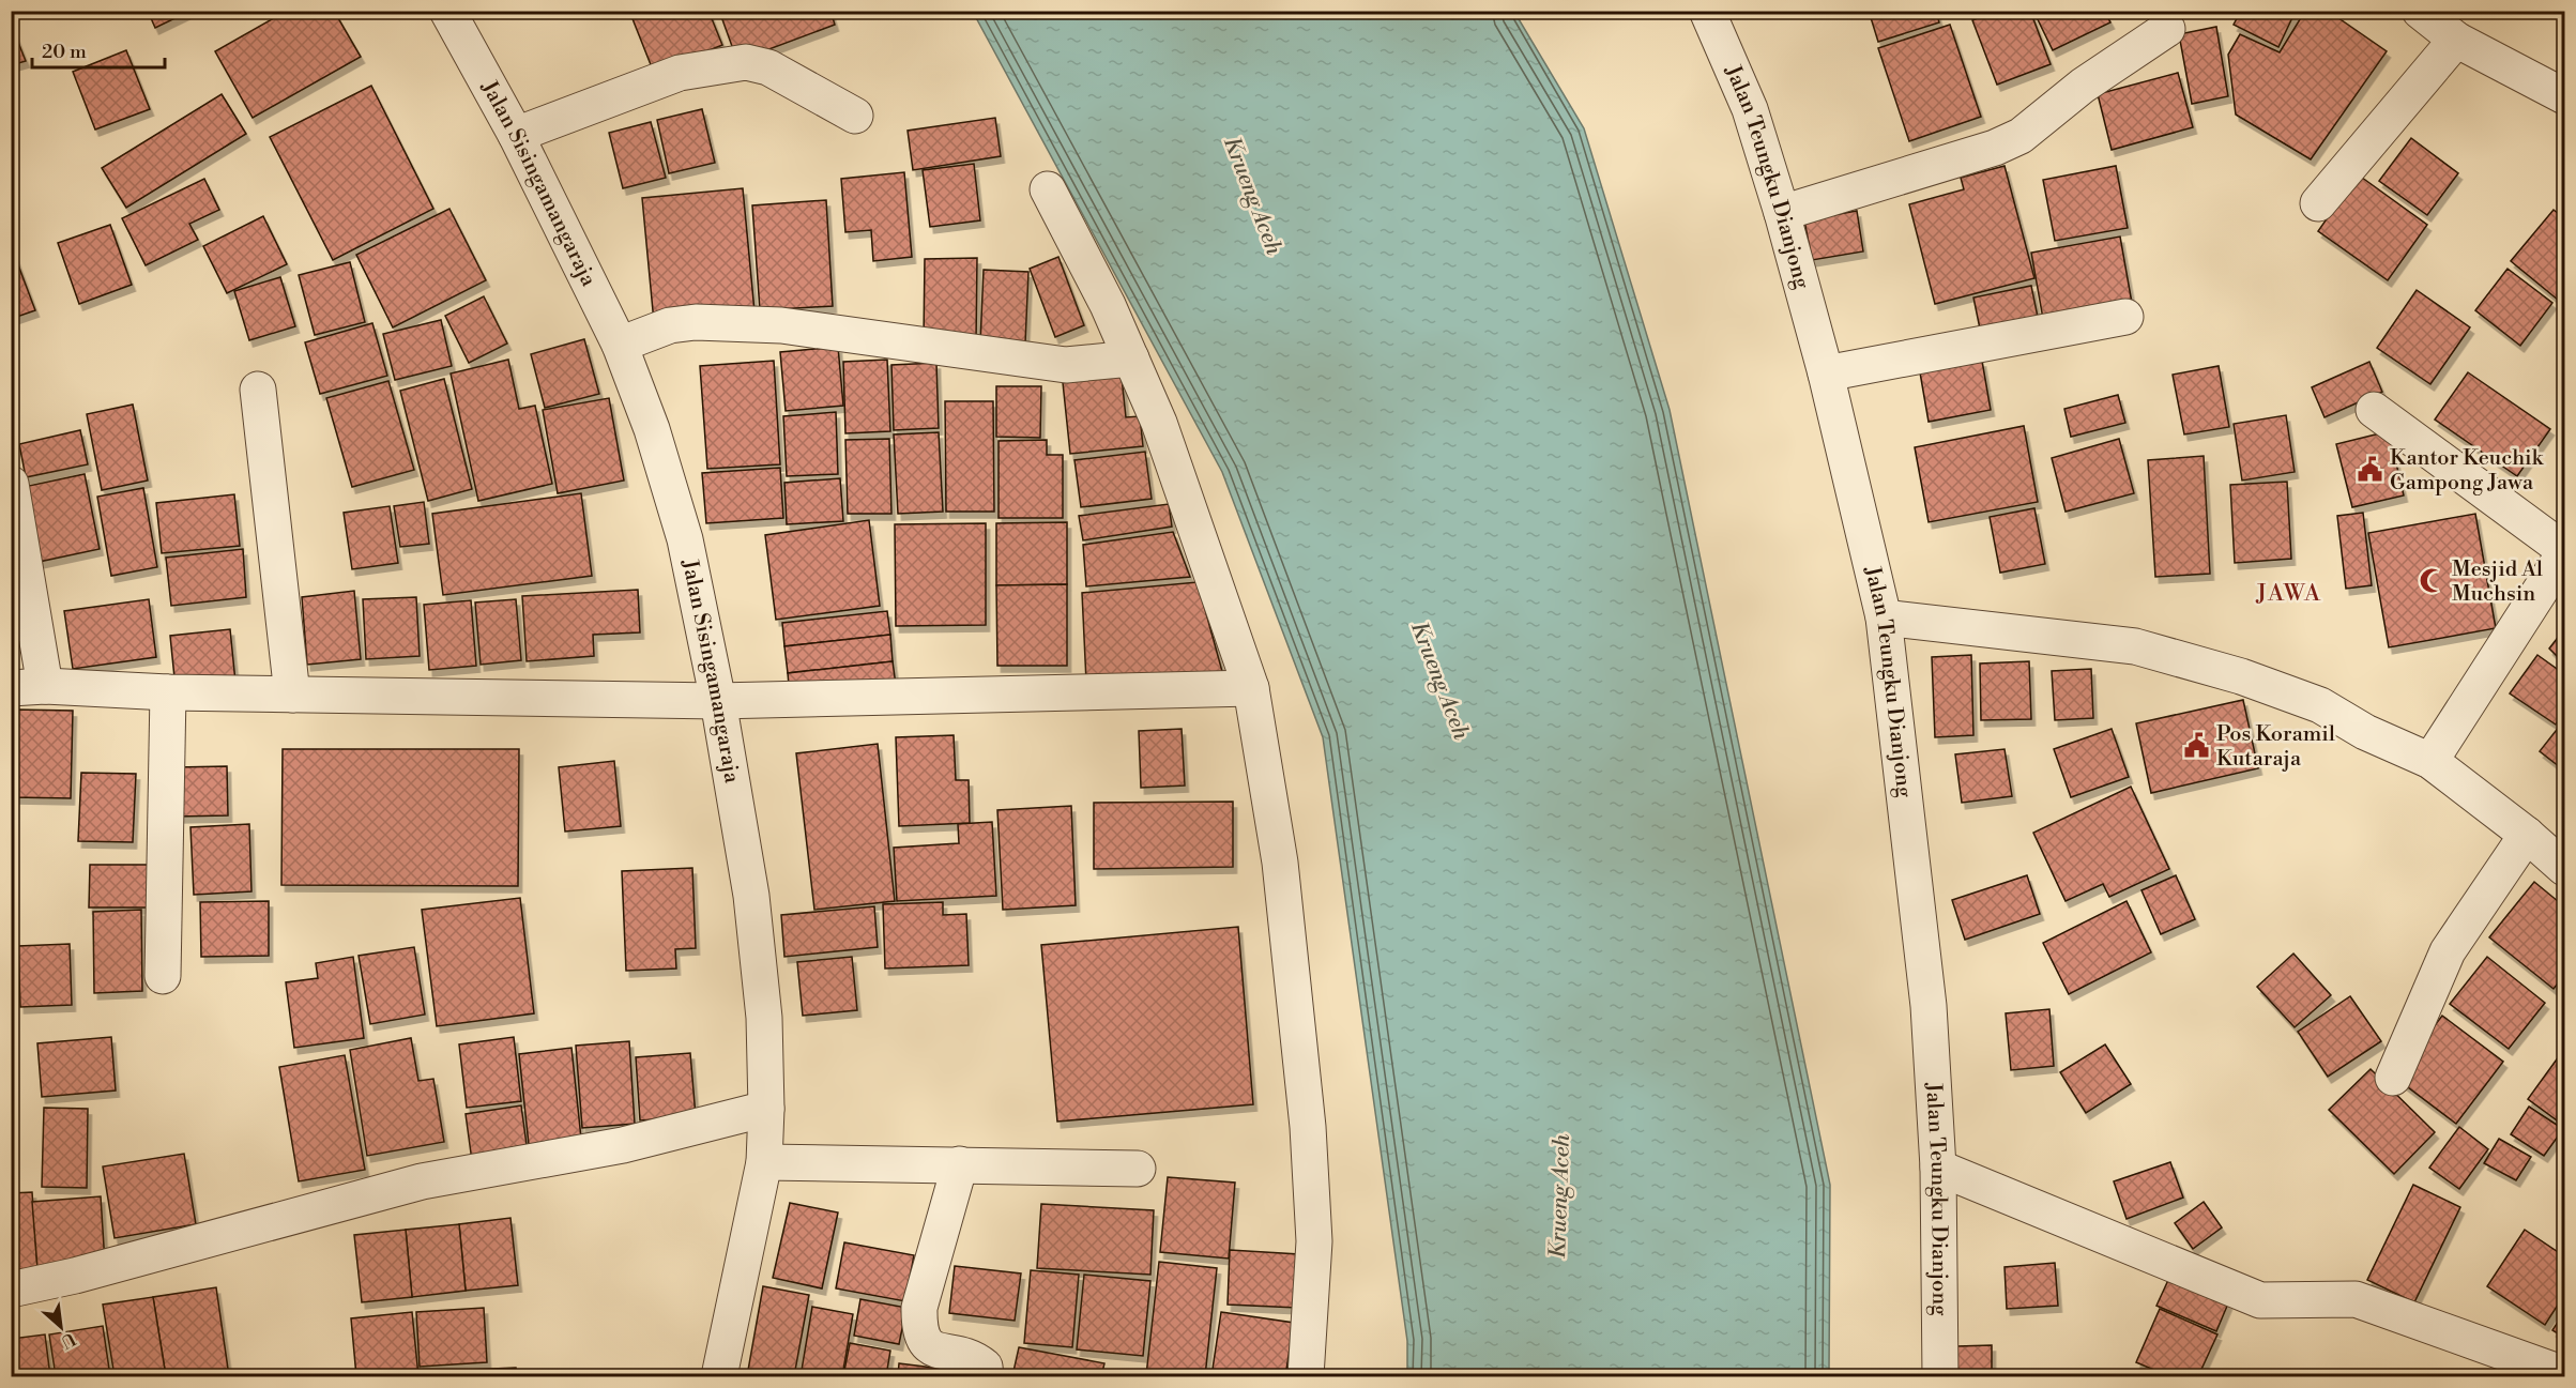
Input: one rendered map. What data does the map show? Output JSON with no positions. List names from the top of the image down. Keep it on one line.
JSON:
{"streets":{"street":["Jalan Teungku Dianjong","Jalan Sisingamangaraja"]},"districts":["JAWA"],"water":["Krueng Aceh"],"places":{"public building":["Kantor Keuchik Gampong Jawa","Pos Koramil Kutaraja"],"mosque":["Mesjid Al Muchsin"]},"scale_bar":"20 m","north":"bottom right"}
